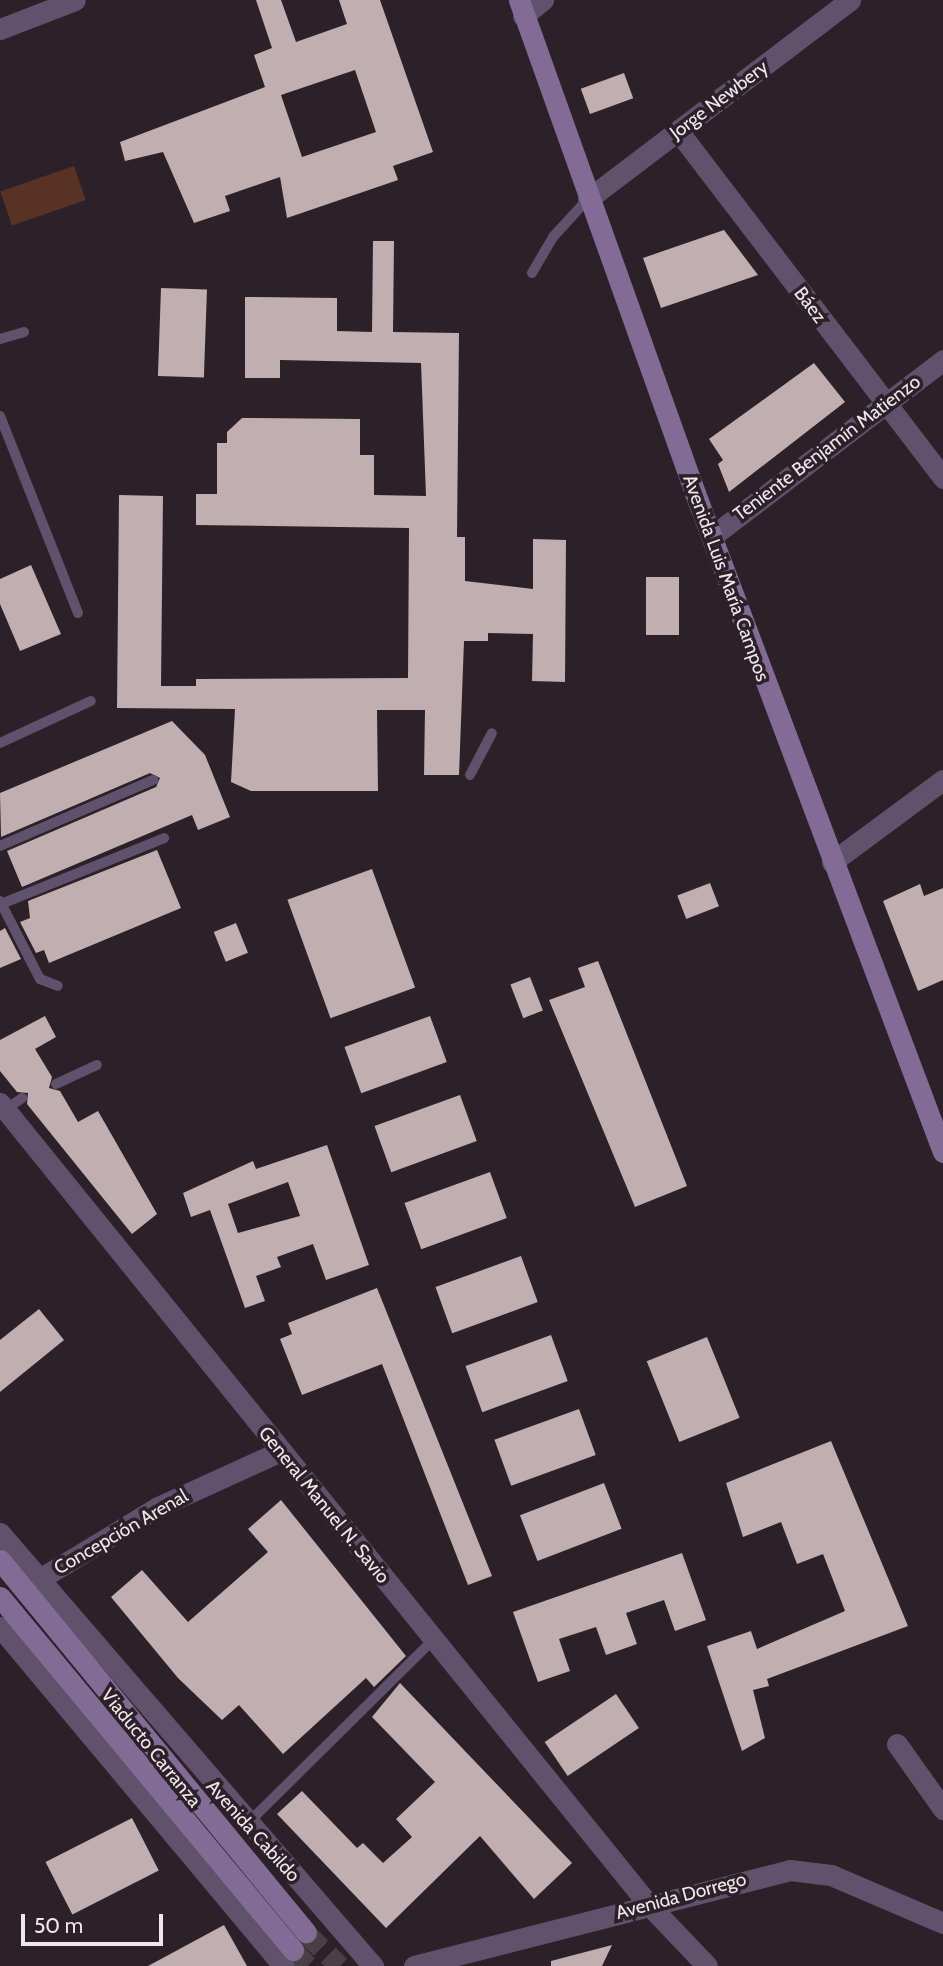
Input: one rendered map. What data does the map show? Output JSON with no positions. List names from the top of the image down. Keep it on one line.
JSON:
{"streets":{"main road":["Avenida Luis María Campos","Viaducto Carranza"],"street":["Jorge Newbery","Báez","Teniente Benjamín Matienzo","General Manuel N. Savio","Concepción Arenal","Avenida Cabildo","Avenida Dorrego"]},"crossings":[["Jorge Newbery","Báez"],["Jorge Newbery","Avenida Luis María Campos"],["Báez","Teniente Benjamín Matienzo"],["Teniente Benjamín Matienzo","Avenida Luis María Campos"],["General Manuel N. Savio","Concepción Arenal"],["General Manuel N. Savio","Avenida Dorrego"],["Concepción Arenal","Avenida Cabildo"]],"scale_bar":"50 m"}
